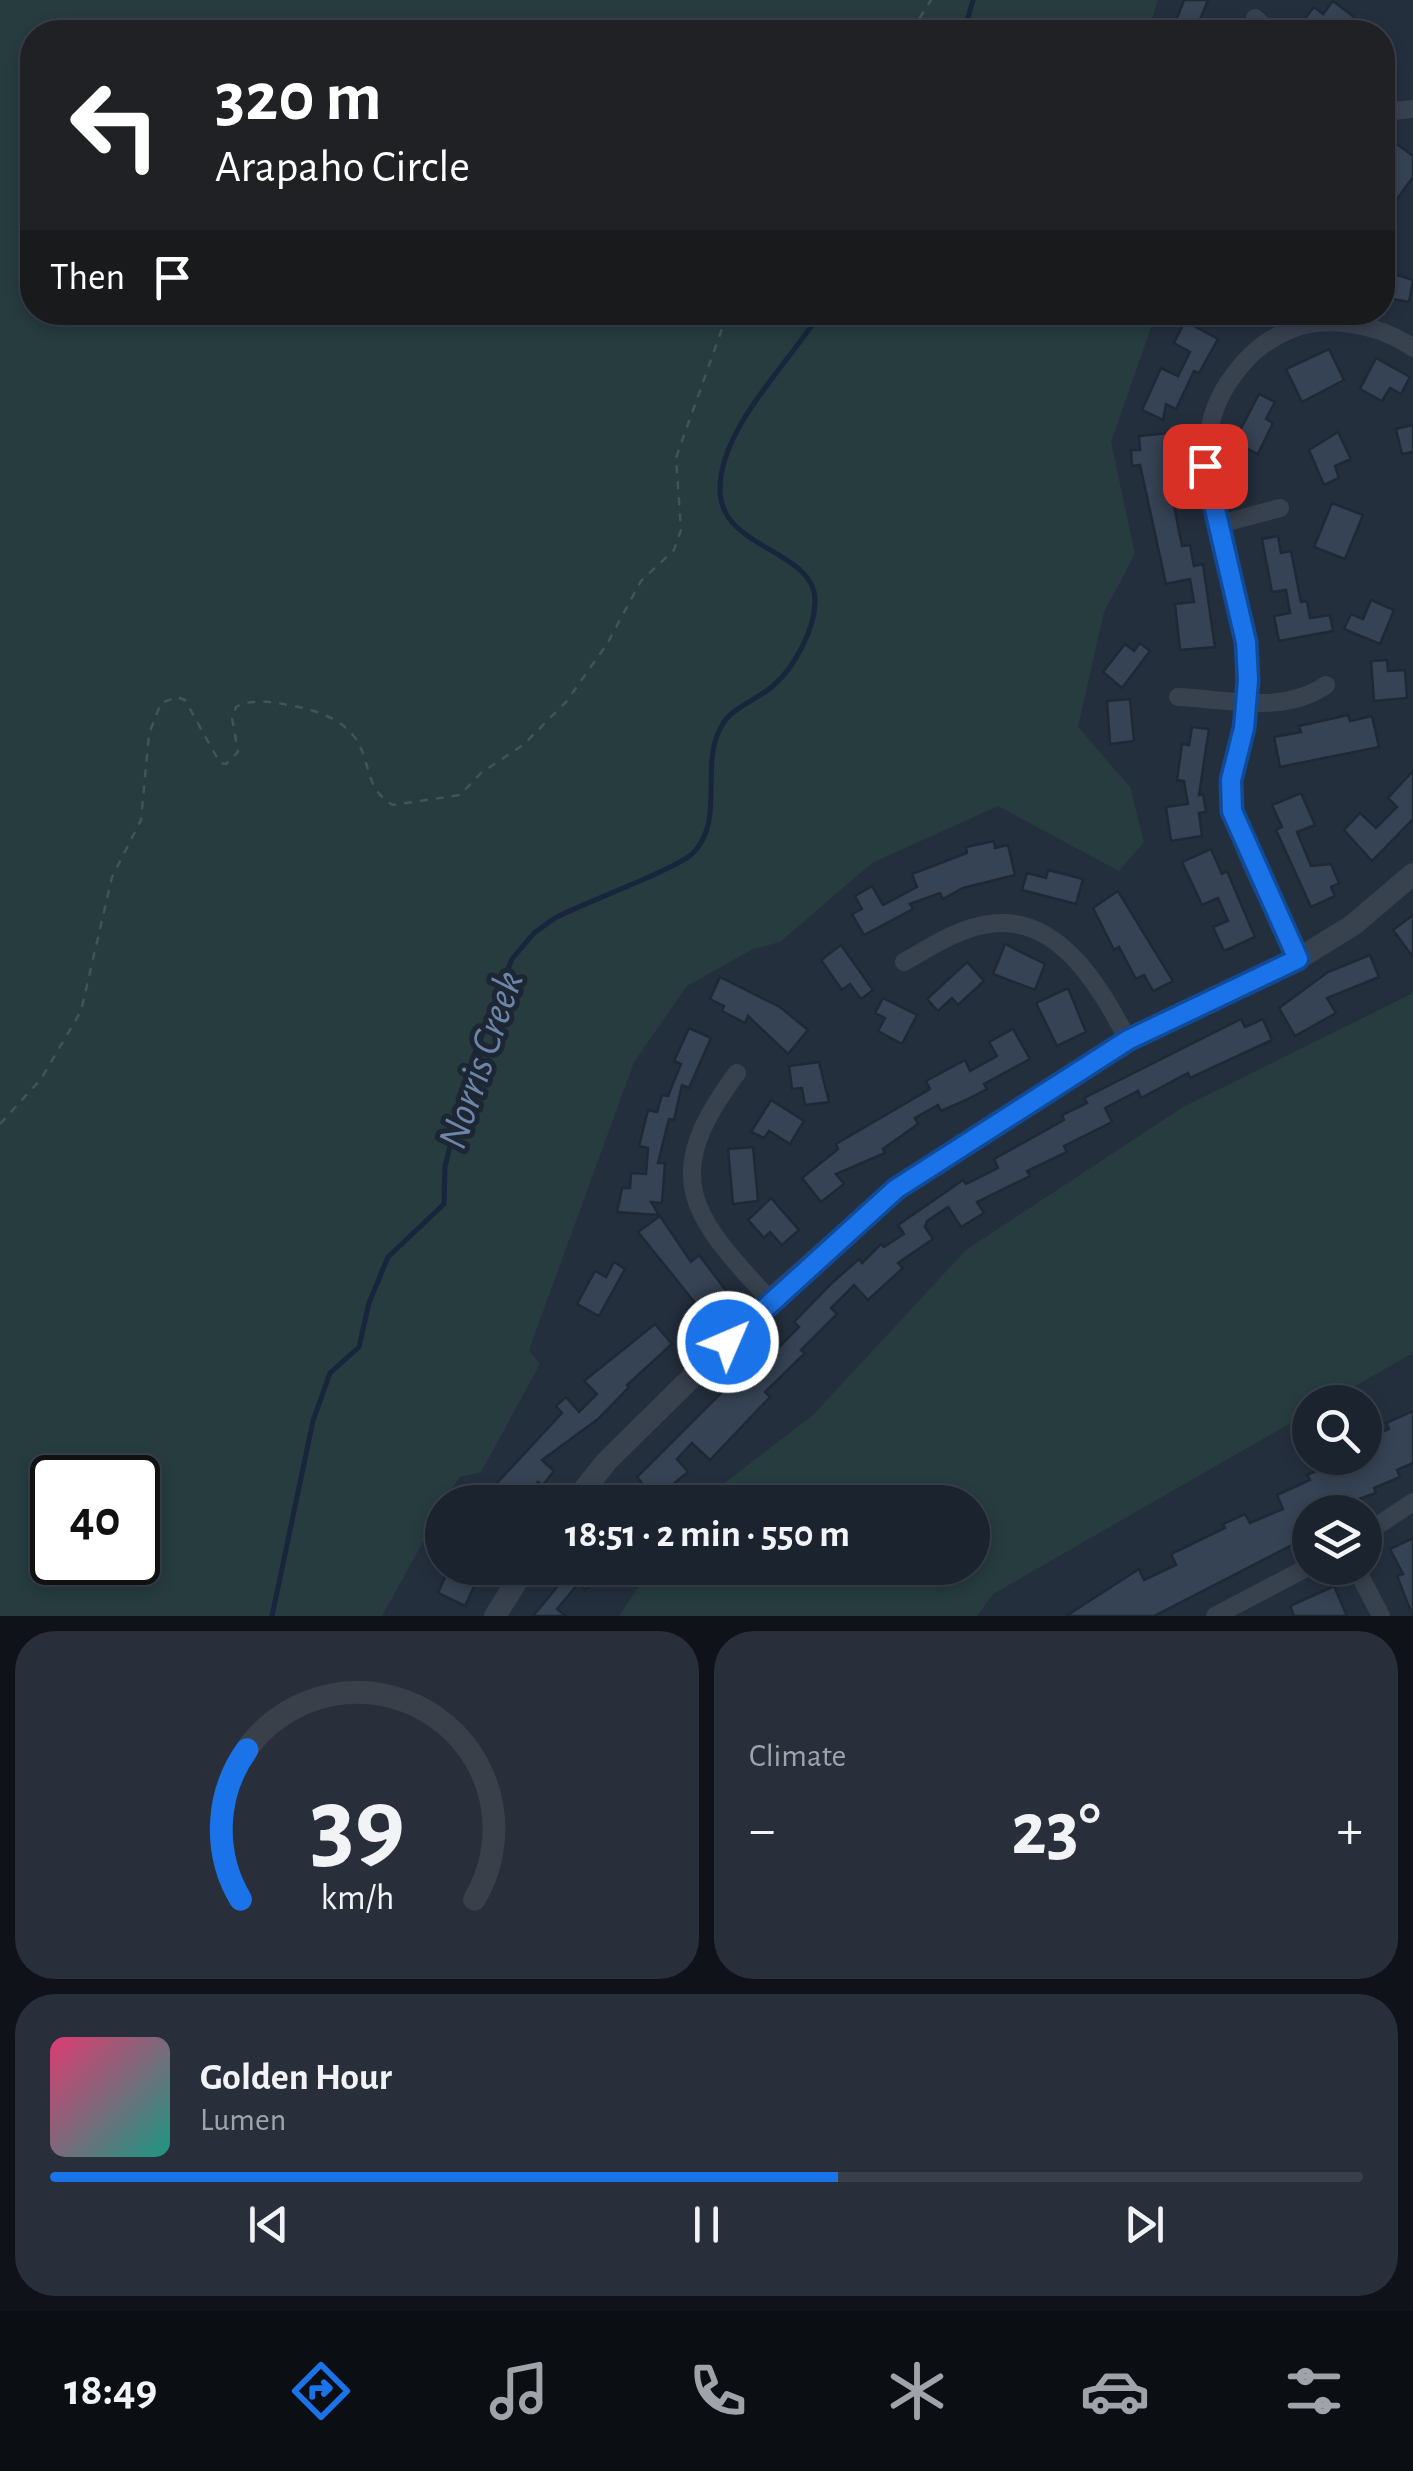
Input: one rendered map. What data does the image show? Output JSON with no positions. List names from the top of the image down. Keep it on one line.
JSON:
{"water":["Norris Creek"],"page":{"turn":["320 m","Arapaho Circle"],"then":"Then","limit":"40","trip":"18:51 · 2 min · 550 m","tile":"Climate","heat":["−","23°","+"],"song":["Golden Hour","Lumen"],"tabs":"18:49","gauge":["39","km/h"]}}
